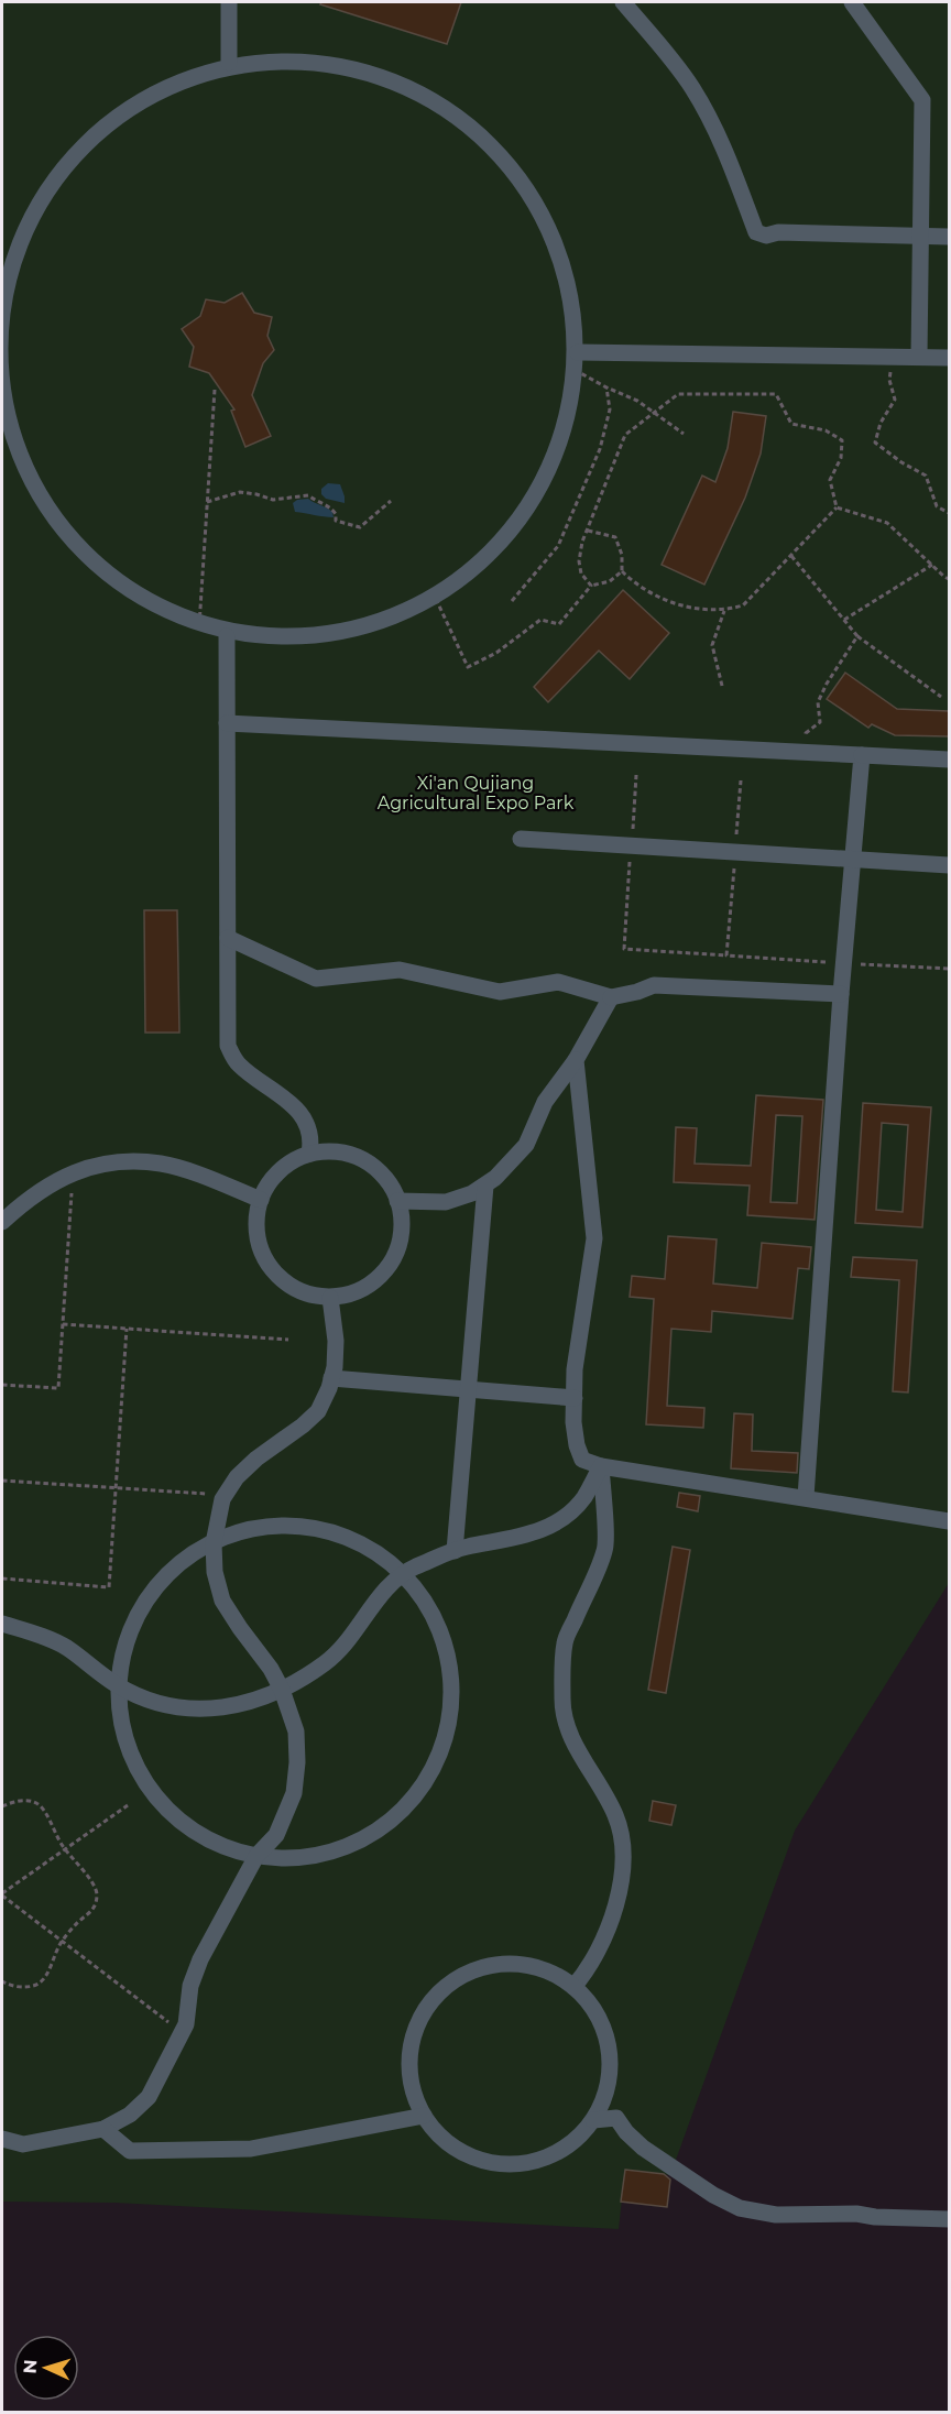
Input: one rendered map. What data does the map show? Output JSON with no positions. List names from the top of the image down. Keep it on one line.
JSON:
{"parks":["Xi'an Qujiang Agricultural Expo Park"],"north":"left"}
